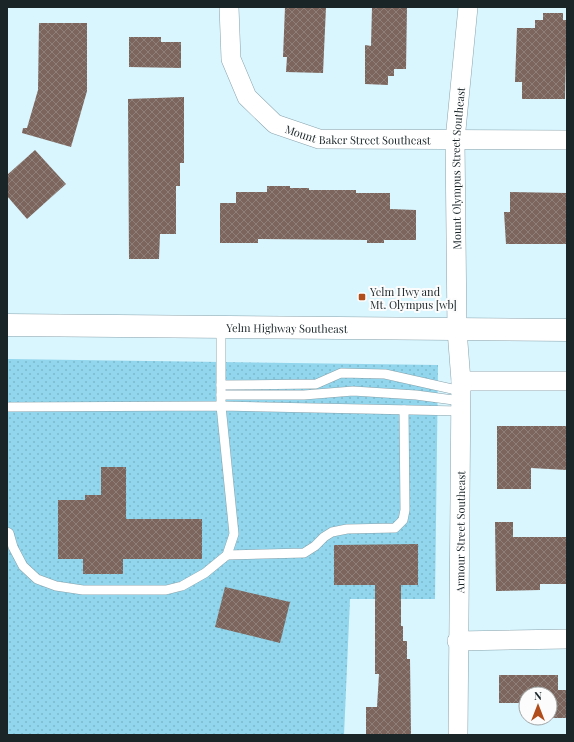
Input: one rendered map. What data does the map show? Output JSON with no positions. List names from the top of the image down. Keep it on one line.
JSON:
{"streets":{"main road":["Yelm Highway Southeast"],"street":["Mount Baker Street Southeast","Mount Olympus Street Southeast","Armour Street Southeast"]},"crossings":[["Mount Baker Street Southeast","Mount Olympus Street Southeast"],["Mount Olympus Street Southeast","Yelm Highway Southeast"],["Mount Olympus Street Southeast","Armour Street Southeast"],["Yelm Highway Southeast","Armour Street Southeast"]],"places":{"transit":["Yelm Hwy and Mt. Olympus [wb]"]},"north":"top"}
